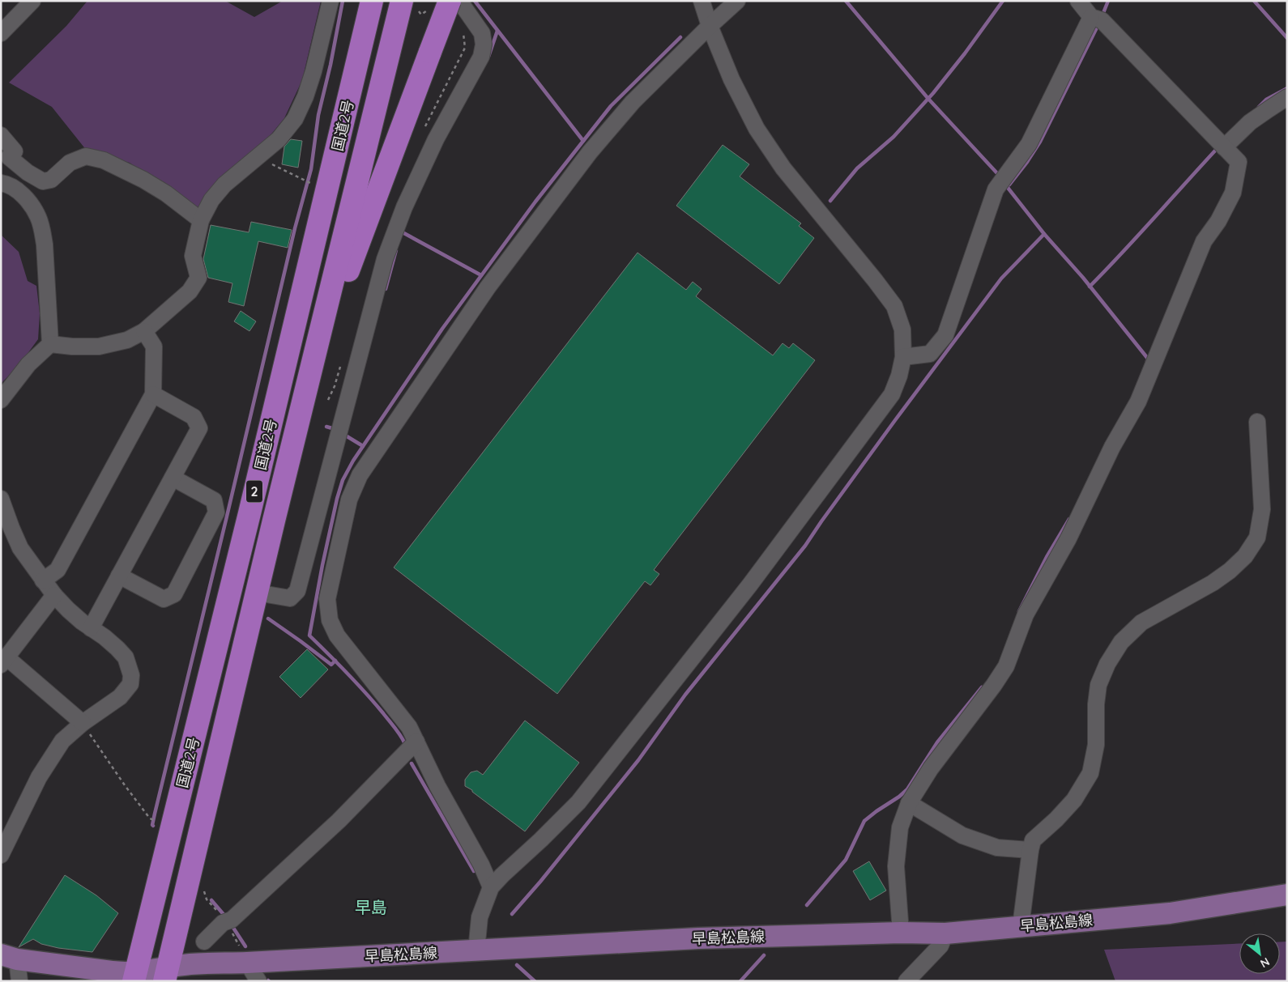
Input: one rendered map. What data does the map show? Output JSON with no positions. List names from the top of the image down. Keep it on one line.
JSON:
{"streets":{"highway":["国道2号","2"],"main road":["早島松島線"]},"crossings":[["国道2号","早島松島線"]],"districts":["早島"],"north":"bottom right"}
